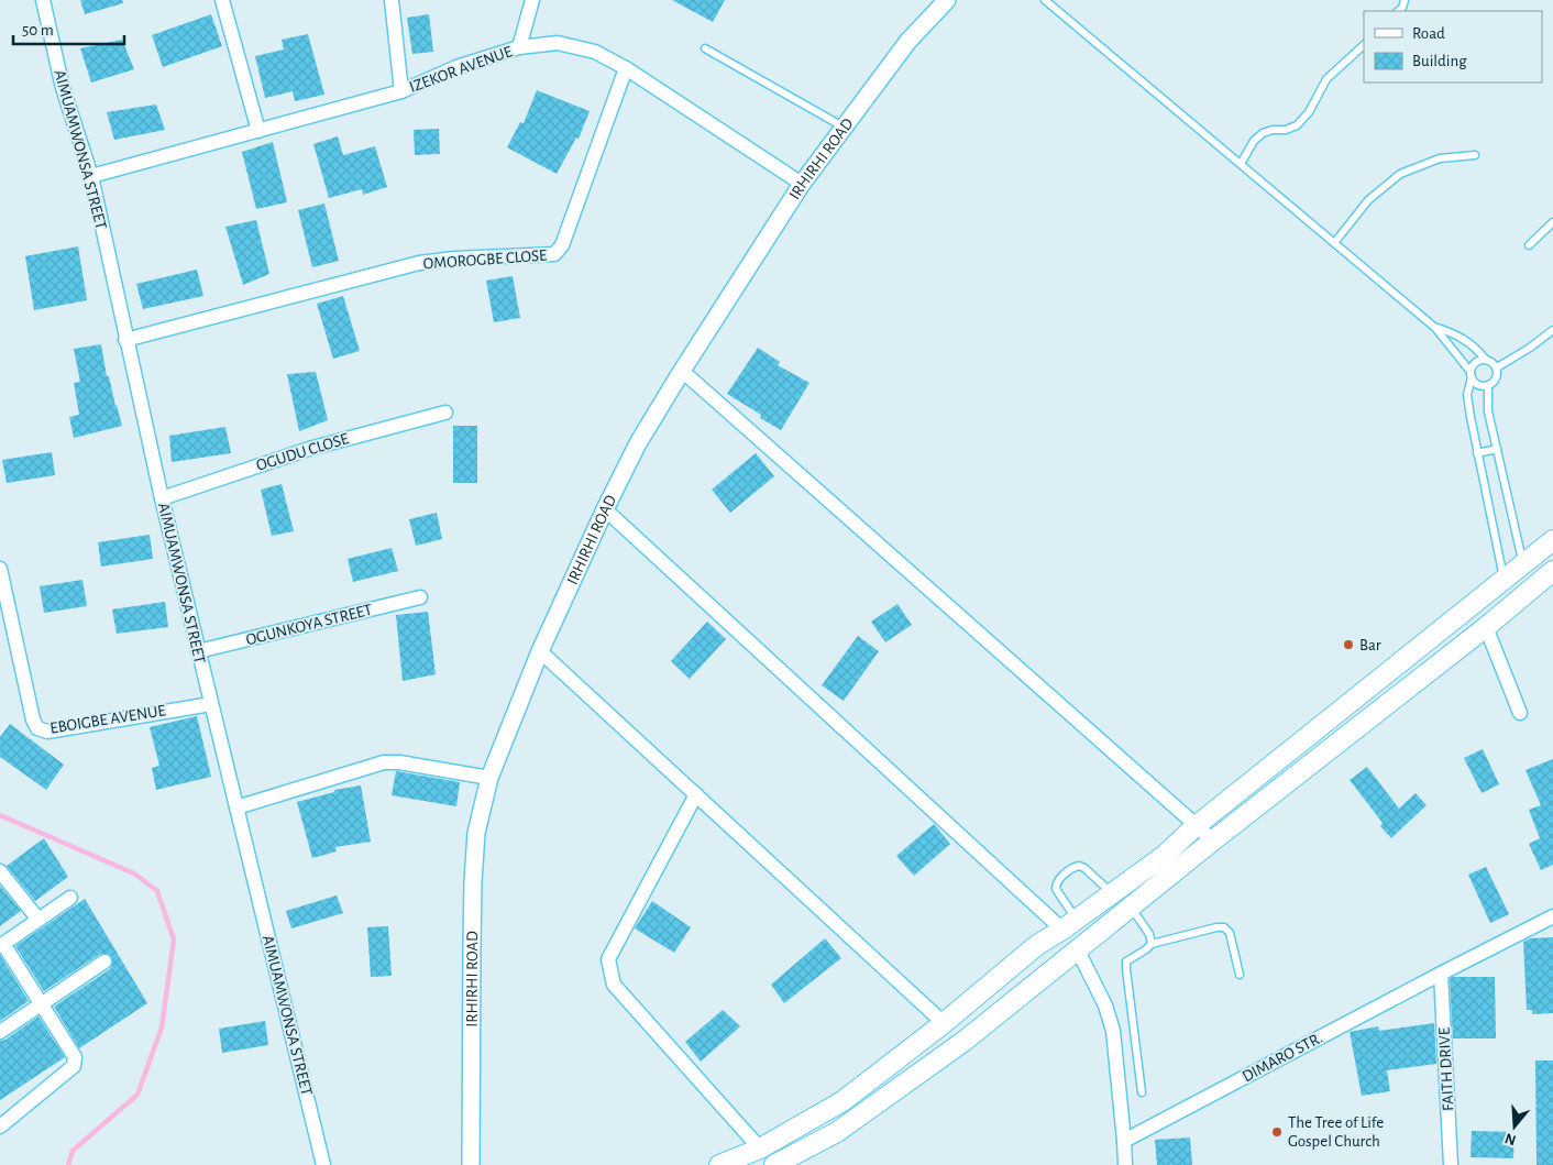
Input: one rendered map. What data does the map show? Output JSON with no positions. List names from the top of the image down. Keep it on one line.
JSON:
{"streets":{"street":["IZEKOR AVENUE","AIMUAMWONSA STREET","IRHIRHI ROAD","OMOROGBE CLOSE","OGUDU CLOSE","OGUNKOYA STREET","EBOIGBE AVENUE","DIMARO STR.","FAITH DRIVE"]},"crossings":[["IZEKOR AVENUE","AIMUAMWONSA STREET"],["IZEKOR AVENUE","IRHIRHI ROAD"],["IZEKOR AVENUE","OMOROGBE CLOSE"],["AIMUAMWONSA STREET","OMOROGBE CLOSE"],["AIMUAMWONSA STREET","OGUDU CLOSE"],["AIMUAMWONSA STREET","OGUNKOYA STREET"],["AIMUAMWONSA STREET","EBOIGBE AVENUE"],["DIMARO STR.","FAITH DRIVE"]],"places":["Bar","The Tree of Life Gospel Church"],"legend":["Road","Building"],"scale_bar":"50 m","north":"bottom"}
